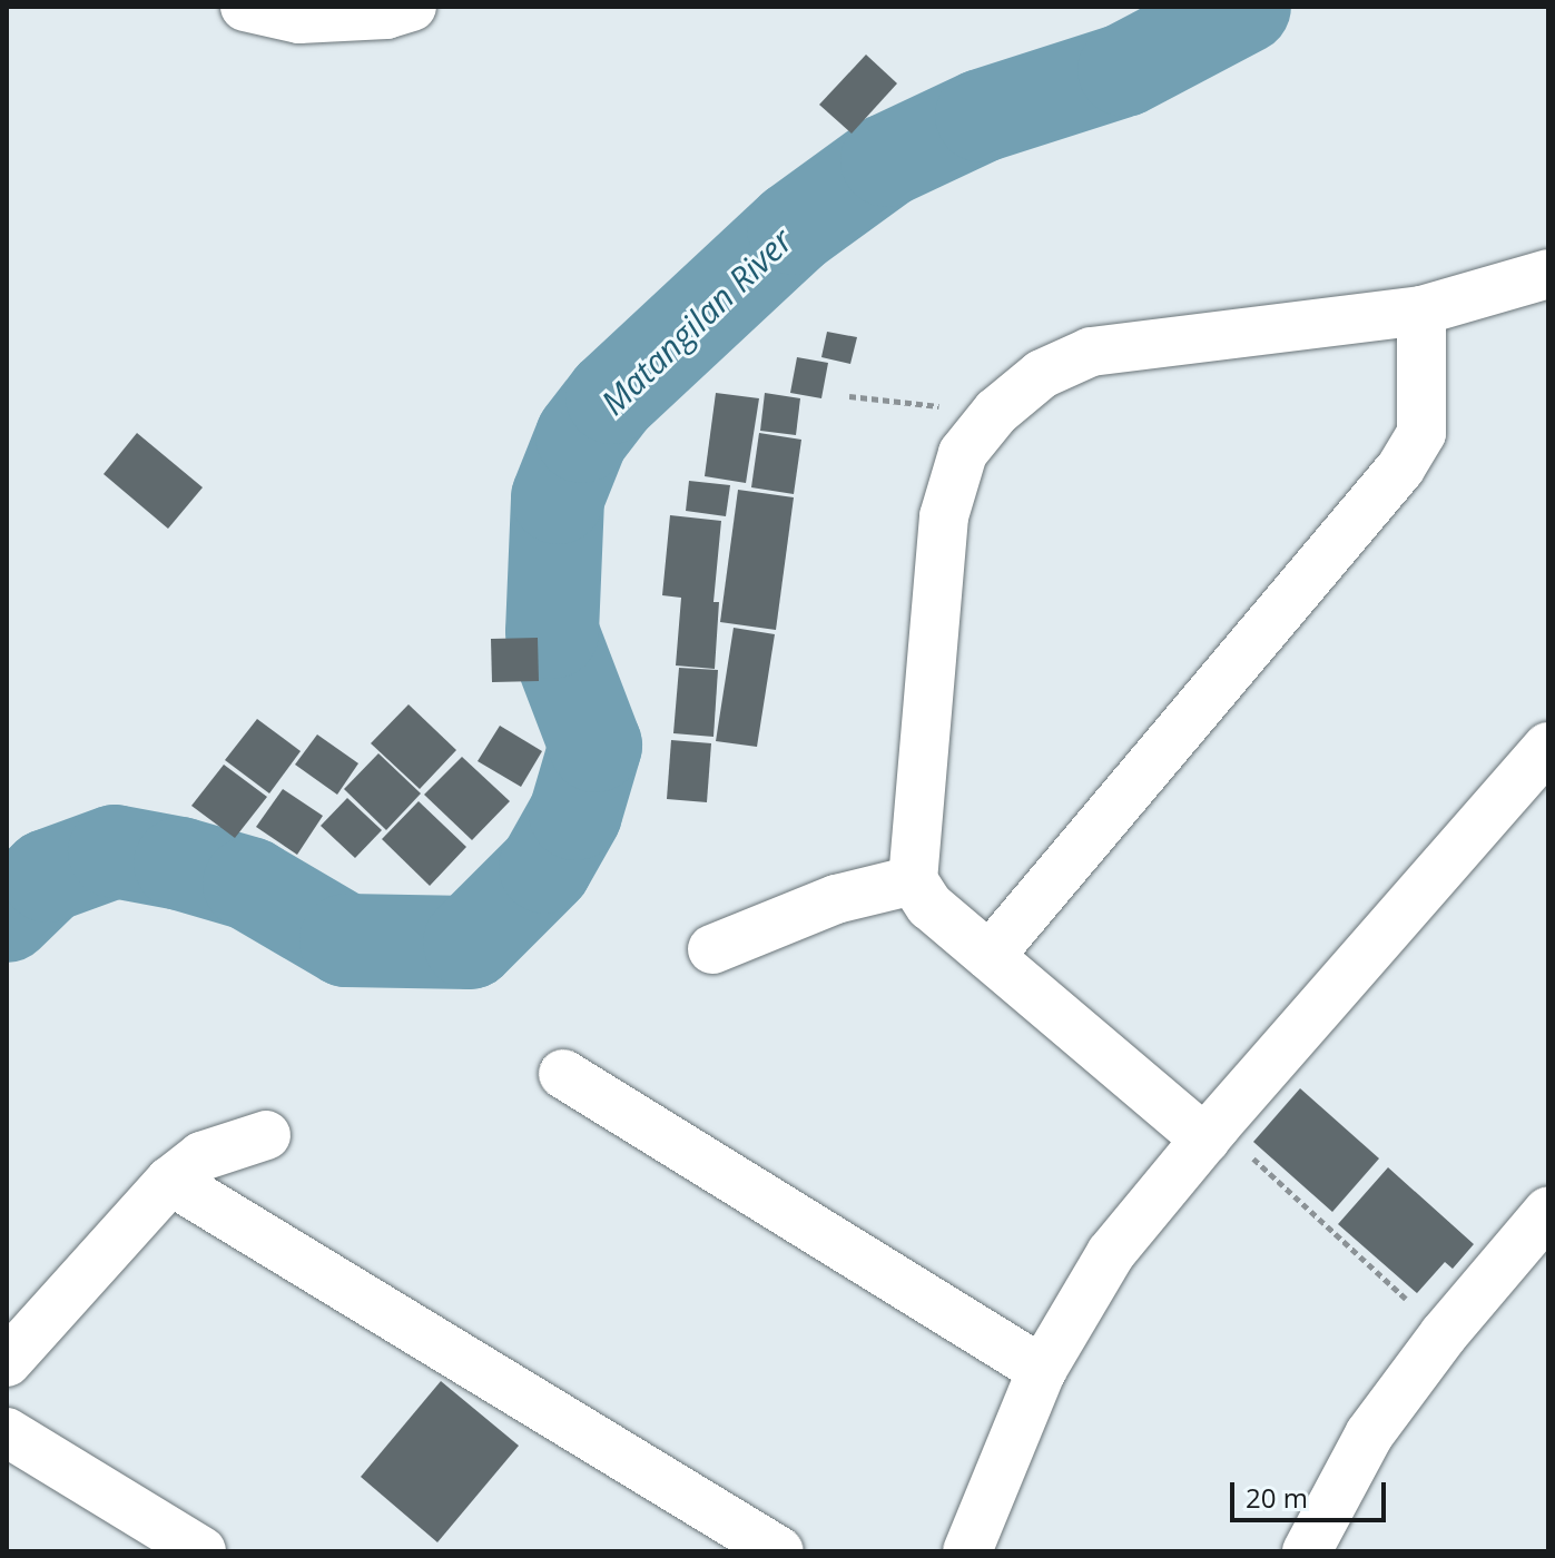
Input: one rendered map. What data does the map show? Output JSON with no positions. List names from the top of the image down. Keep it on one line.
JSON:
{"water":["Matangilan River"],"scale_bar":"20 m"}
